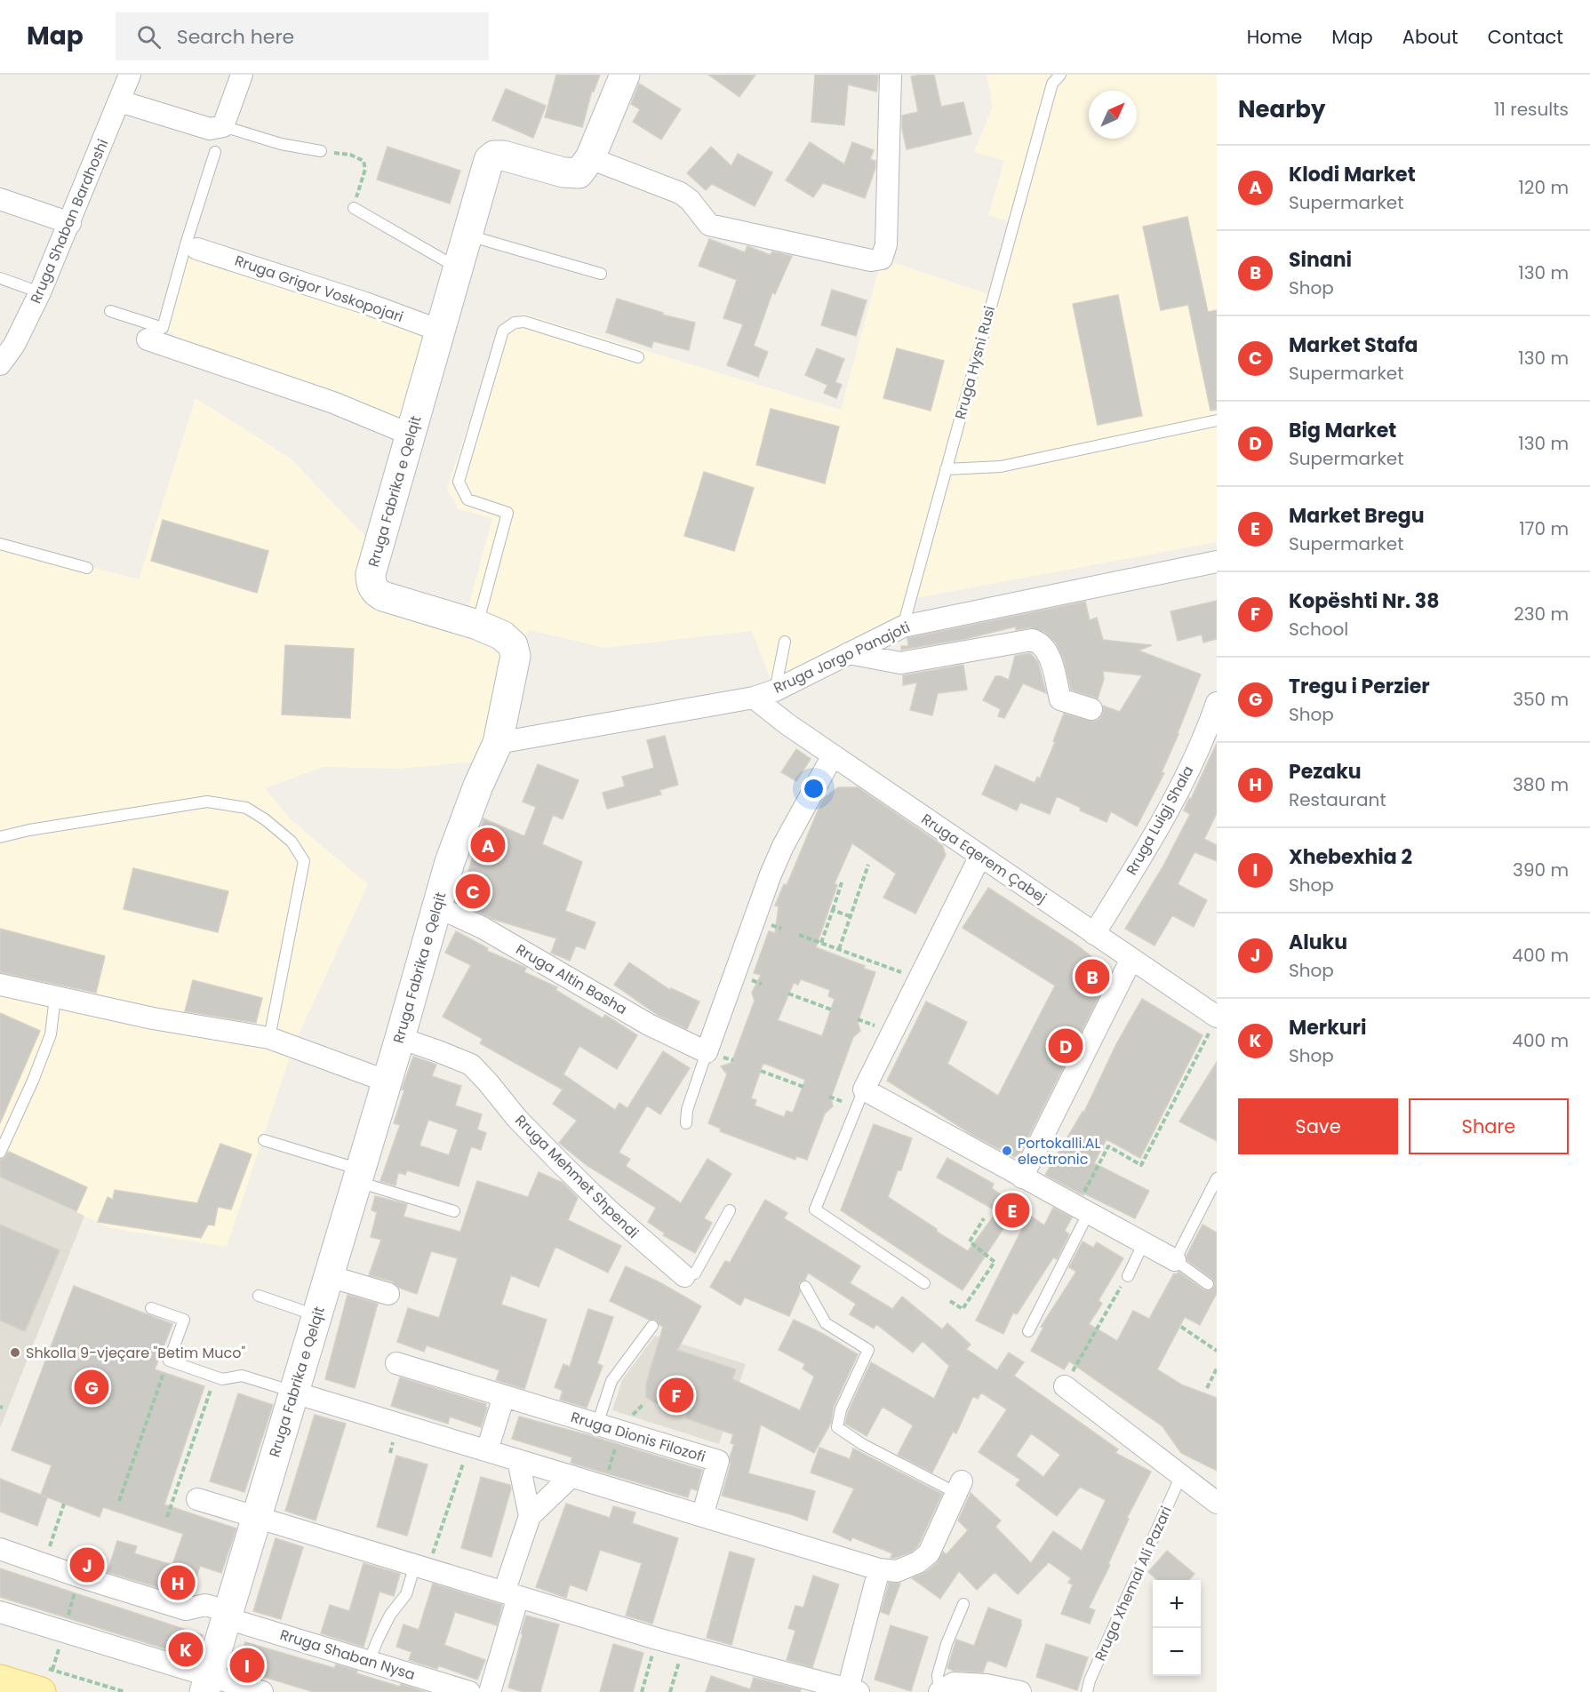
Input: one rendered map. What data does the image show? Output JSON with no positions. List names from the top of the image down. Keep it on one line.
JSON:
{"streets":{"street":["Rruga Shaban Bardhoshi","Rruga Grigor Voskopojari","Rruga Fabrika e Qelqit","Rruga Jorgo Panajoti","Rruga Luigj Shala","Rruga Eqerem Çabej","Rruga Altin Basha","Rruga Mehmet Shpendi","Rruga Dionis Filozofi","Rruga Shaban Nysa"],"lane":["Rruga Hysni Rusi","Rruga Xhemal Ali Pazari"]},"crossings":[["Rruga Grigor Voskopojari","Rruga Fabrika e Qelqit"],["Rruga Hysni Rusi","Rruga Jorgo Panajoti"],["Rruga Fabrika e Qelqit","Rruga Jorgo Panajoti"],["Rruga Fabrika e Qelqit","Rruga Altin Basha"],["Rruga Fabrika e Qelqit","Rruga Mehmet Shpendi"],["Rruga Fabrika e Qelqit","Rruga Shaban Nysa"],["Rruga Jorgo Panajoti","Rruga Eqerem Çabej"],["Rruga Luigj Shala","Rruga Eqerem Çabej"]],"places":["Portokalli.AL electronic","Shkolla 9-vjeçare \"Betim Muco\""],"north":"top right","page":{"header":"Map","search":"Search here","nav":["Home","Map","About","Contact"],"heading":["Nearby","11 results"],"list":[{"mark":"A","name":"Klodi Market","note":"Supermarket","value":"120 m"},{"mark":"B","name":"Sinani","note":"Shop","value":"130 m"},{"mark":"C","name":"Market Stafa","note":"Supermarket","value":"130 m"},{"mark":"D","name":"Big Market","note":"Supermarket","value":"130 m"},{"mark":"E","name":"Market Bregu","note":"Supermarket","value":"170 m"},{"mark":"F","name":"Kopështi Nr. 38","note":"School","value":"230 m"},{"mark":"G","name":"Tregu i Perzier","note":"Shop","value":"350 m"},{"mark":"H","name":"Pezaku","note":"Restaurant","value":"380 m"},{"mark":"I","name":"Xhebexhia 2","note":"Shop","value":"390 m"},{"mark":"J","name":"Aluku","note":"Shop","value":"400 m"},{"mark":"K","name":"Merkuri","note":"Shop","value":"400 m"}],"pins":["A","C","B","D","E","G","F","J","H","K","I"],"buttons":["Save","Share"],"map_buttons":["+","−"]}}
